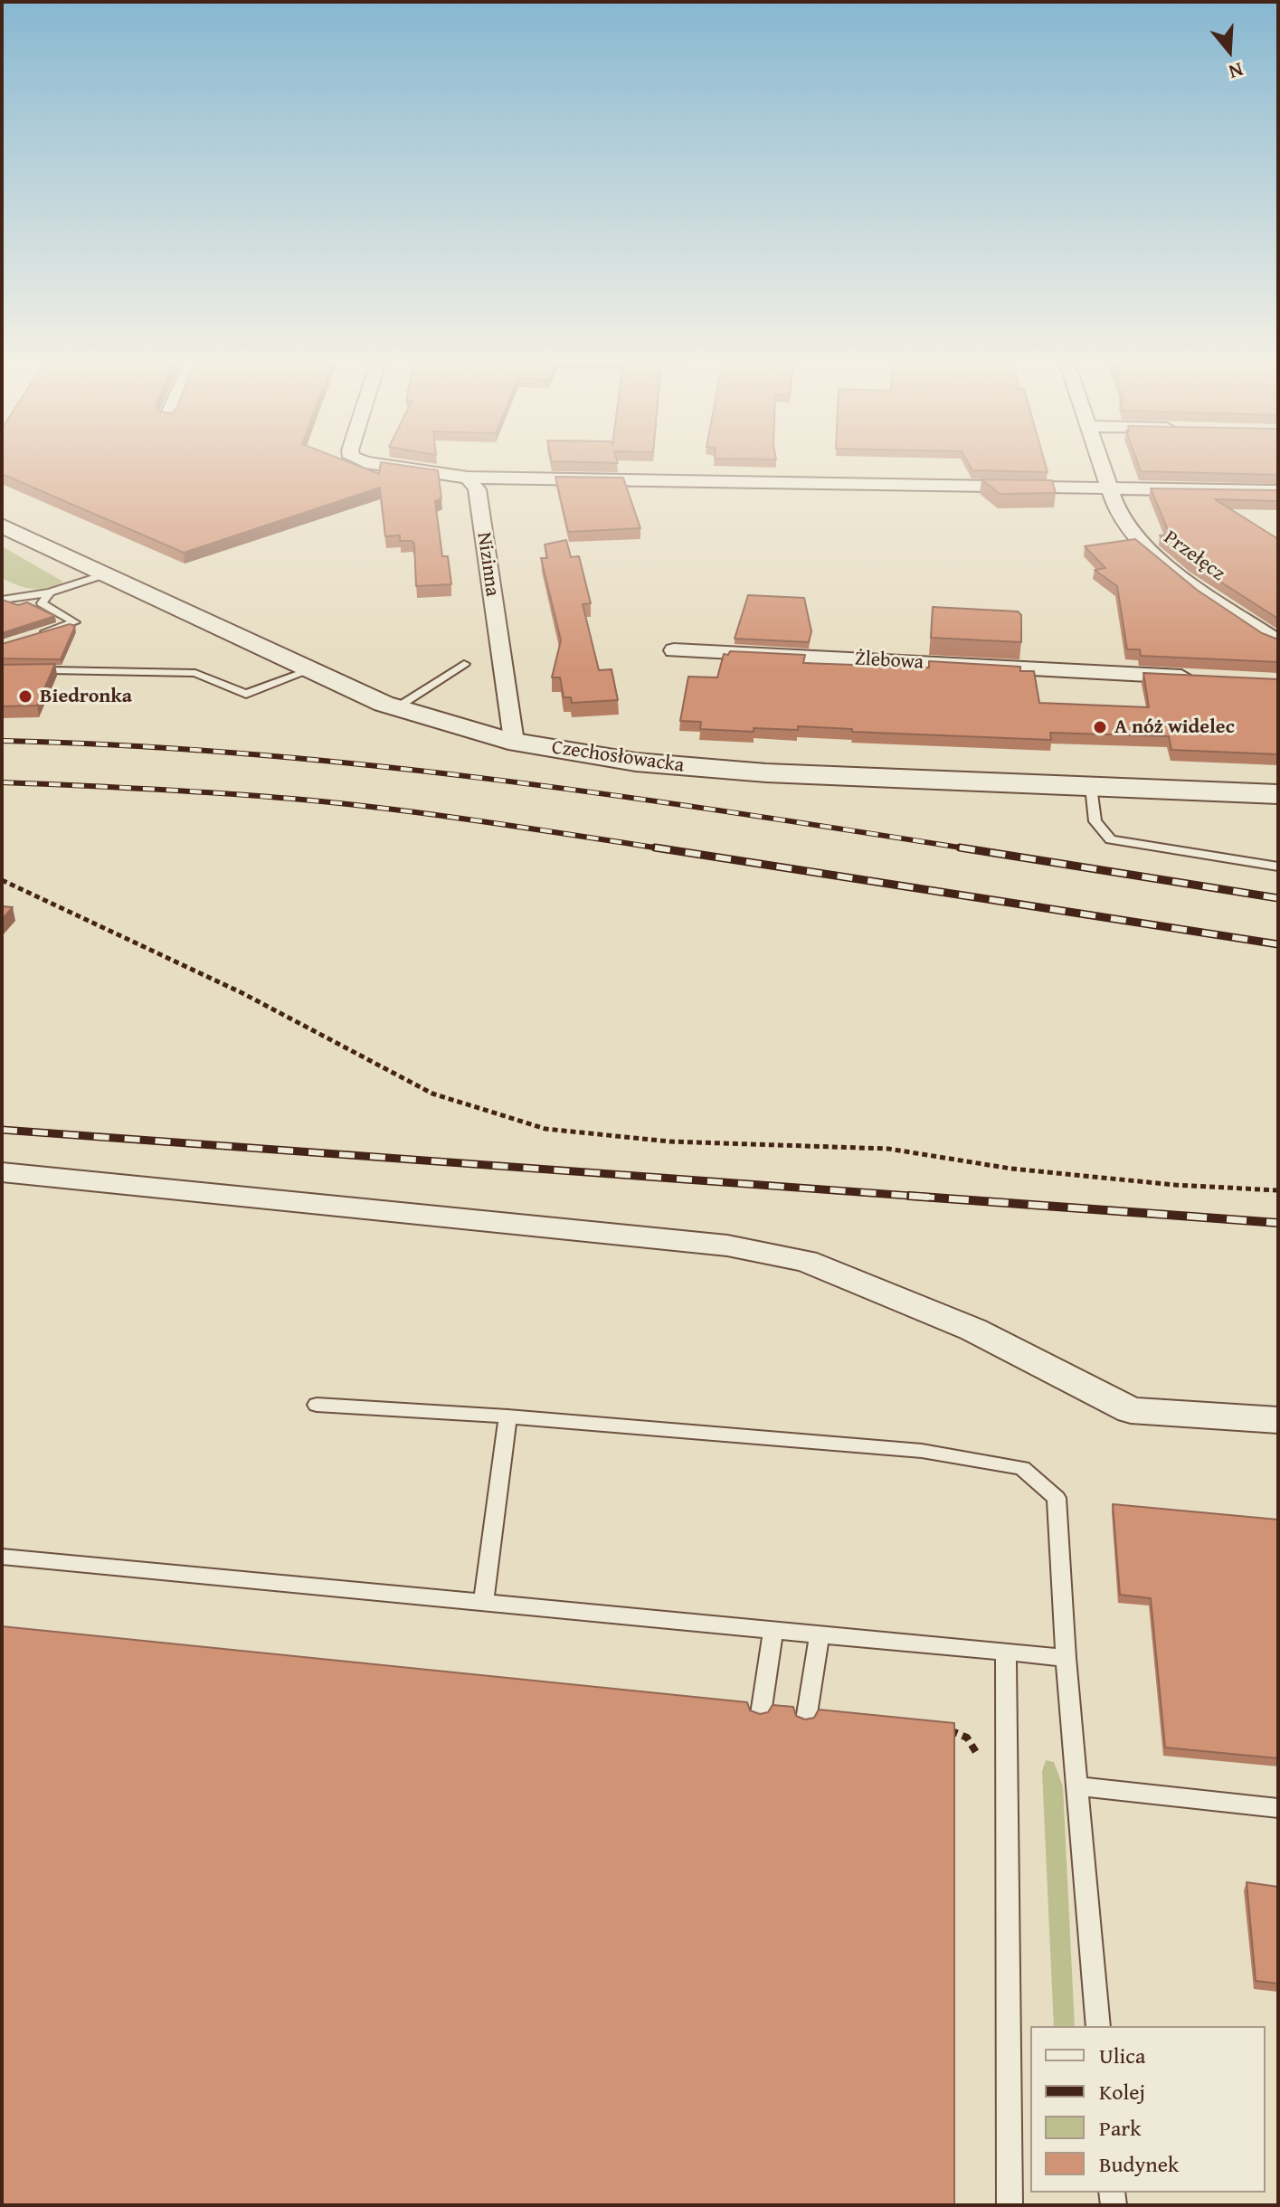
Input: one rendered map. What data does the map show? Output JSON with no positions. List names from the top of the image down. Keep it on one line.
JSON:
{"streets":{"street":["Przełęcz","Nizinna","Żlebowa","Czechosłowacka"]},"crossings":[["Nizinna","Czechosłowacka"]],"places":["Biedronka","A nóż widelec"],"legend":["Ulica","Kolej","Park","Budynek"],"north":"bottom"}
